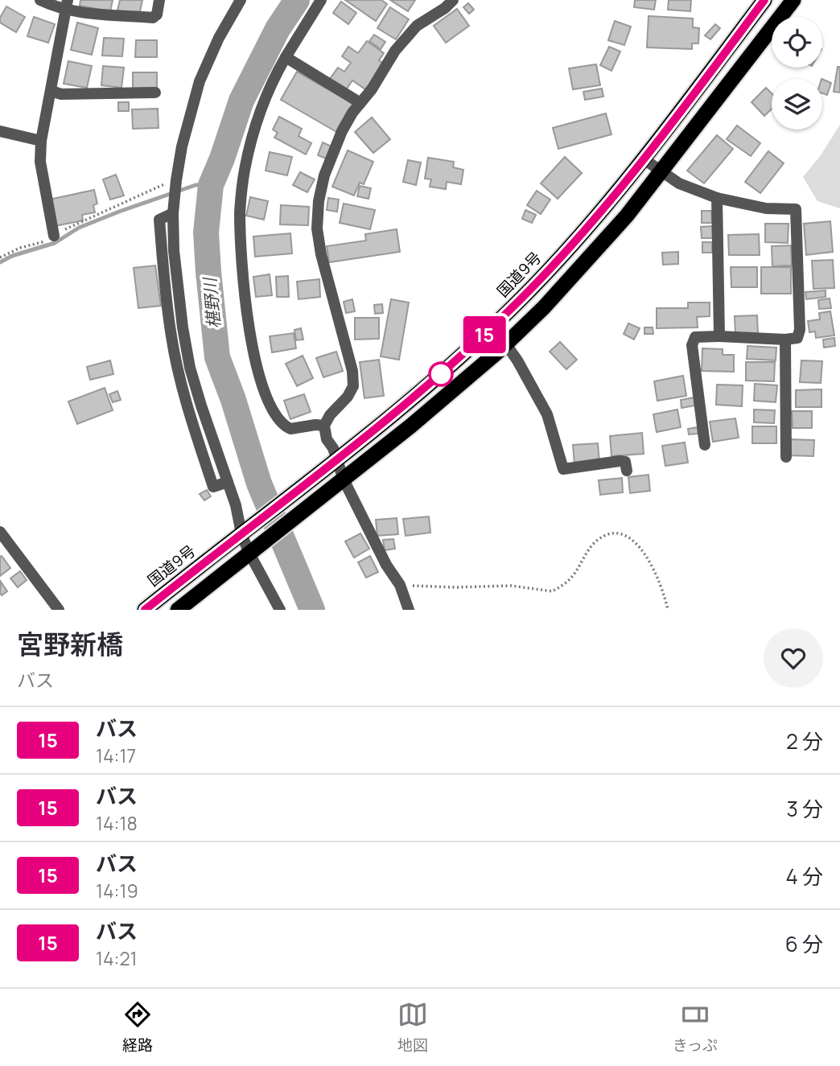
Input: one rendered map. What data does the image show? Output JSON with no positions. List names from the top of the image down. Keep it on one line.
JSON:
{"streets":{"highway":["国道9号"]},"water":["椹野川"],"lines":["bus line 15"],"page":{"on_map":"15","heading":["宮野新橋","バス"],"list":[{"mark":"15","name":"バス","note":"14:17","value":"2 分"},{"mark":"15","name":"バス","note":"14:18","value":"3 分"},{"mark":"15","name":"バス","note":"14:19","value":"4 分"},{"mark":"15","name":"バス","note":"14:21","value":"6 分"}],"tabs":["経路","地図","きっぷ"]}}
